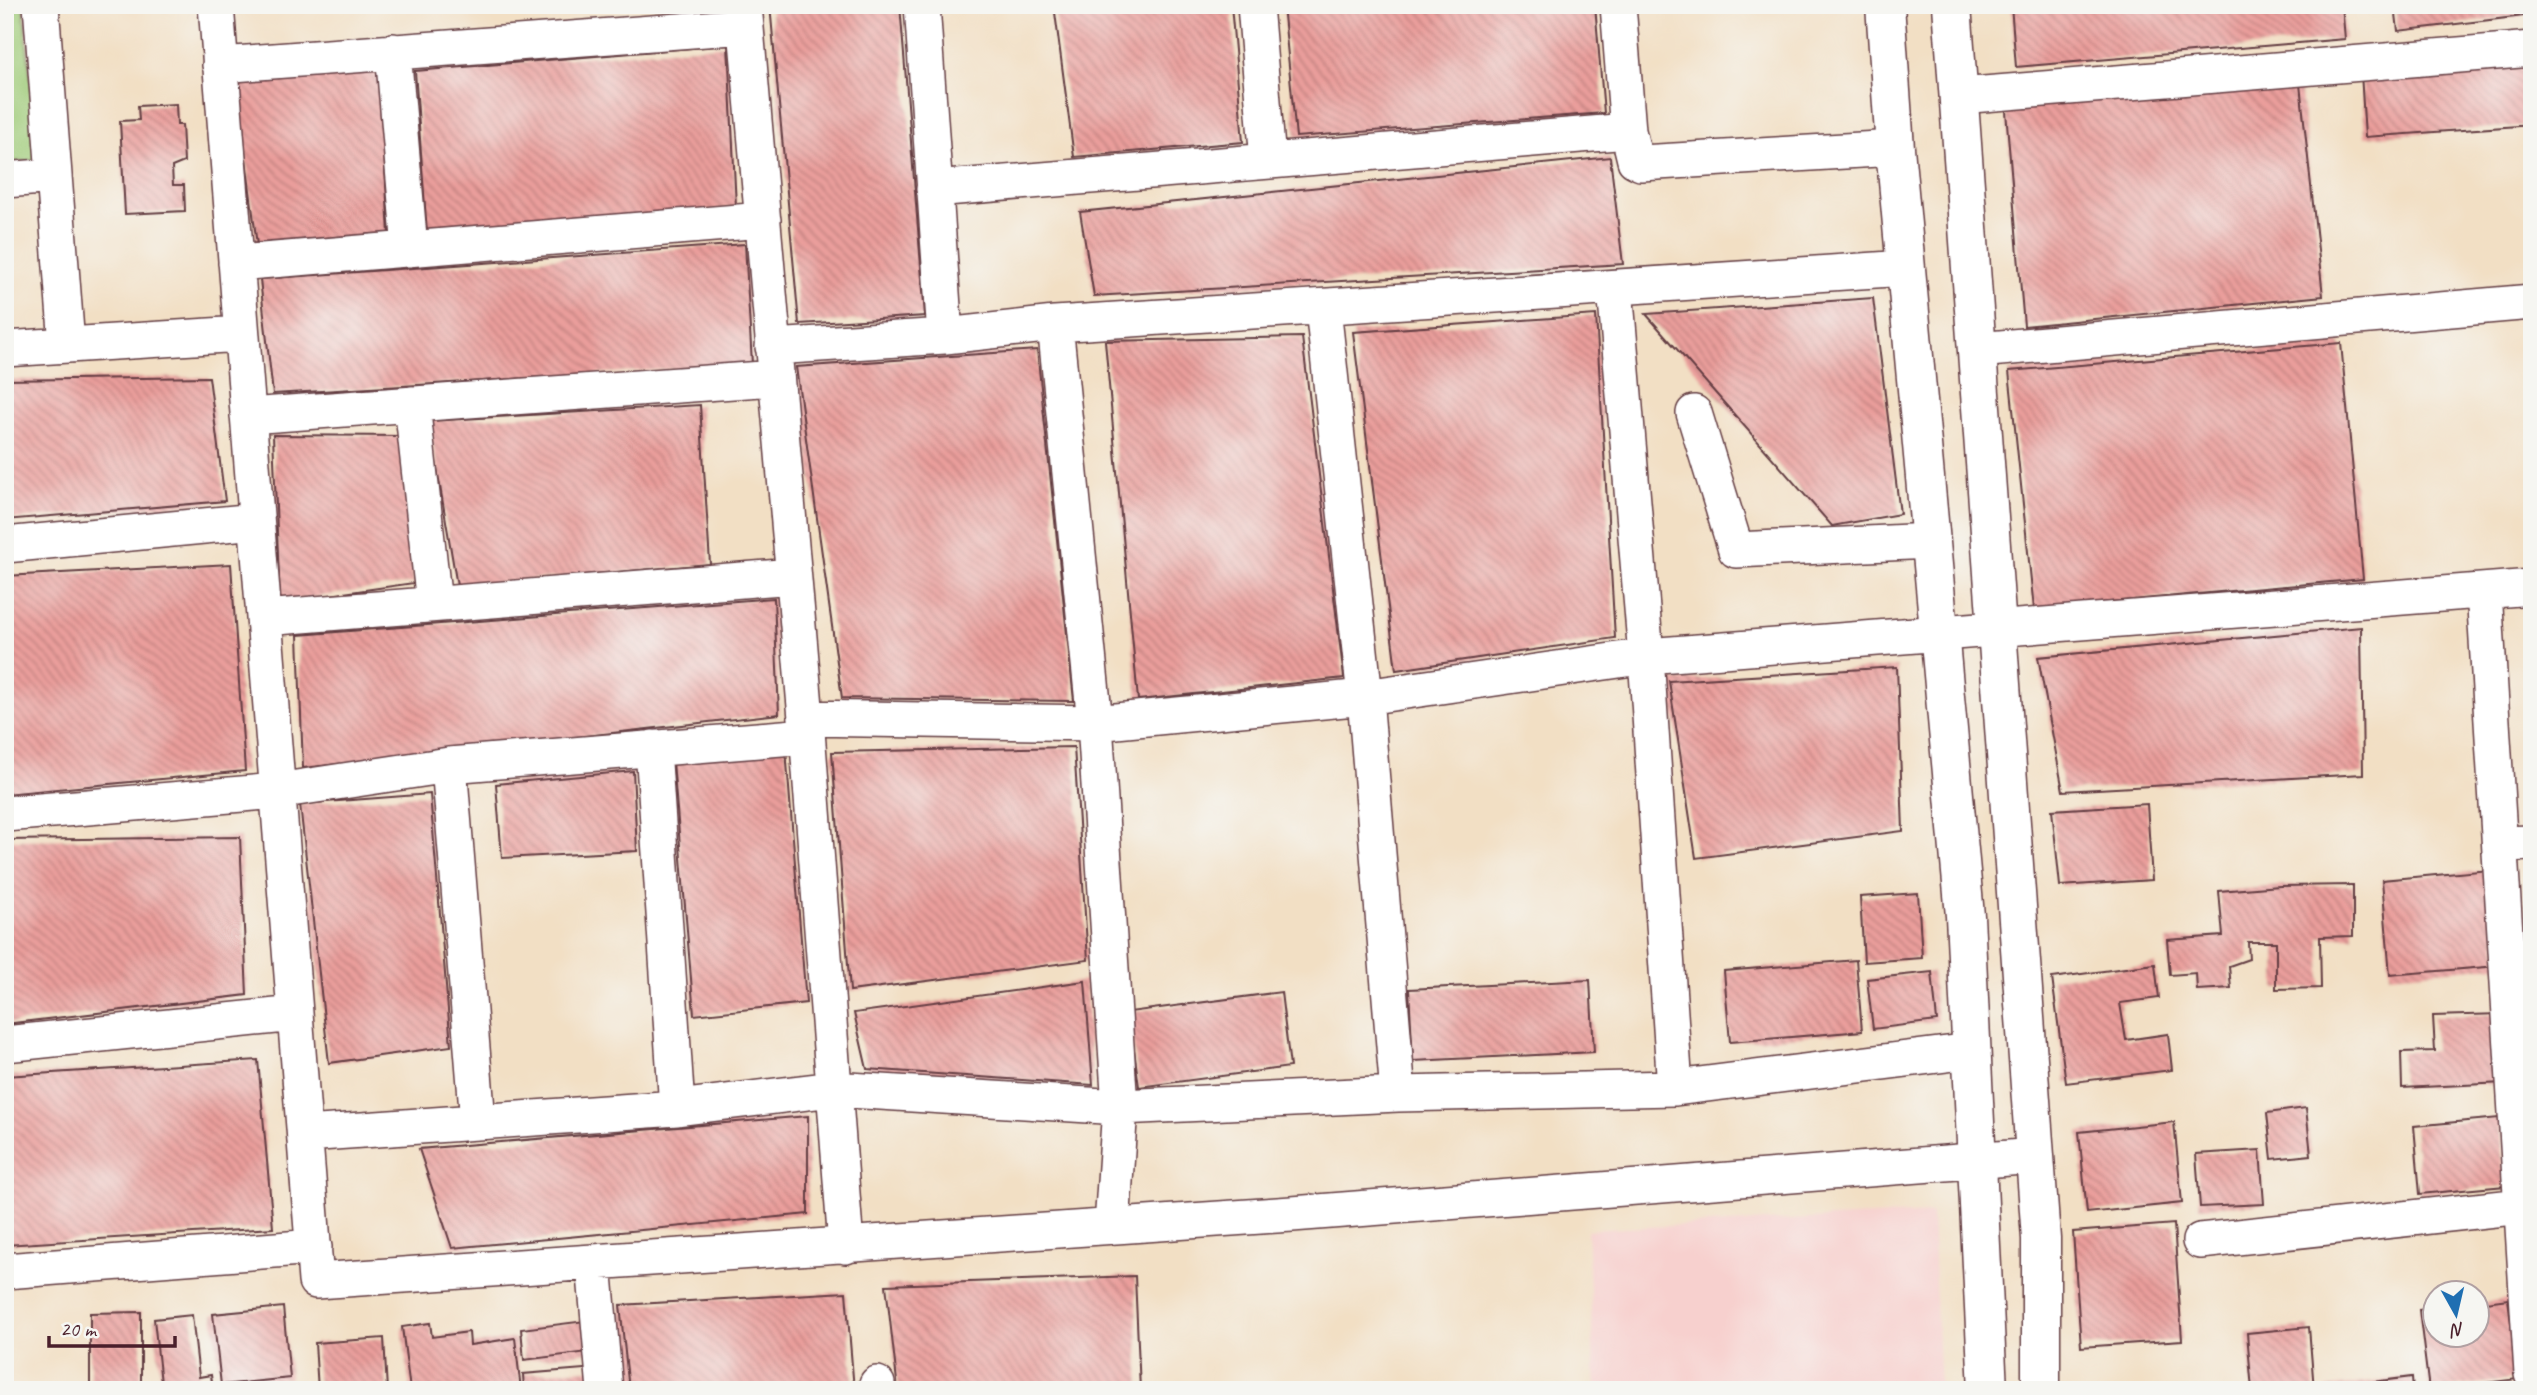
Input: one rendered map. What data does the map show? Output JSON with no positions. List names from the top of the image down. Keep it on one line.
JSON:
{"scale_bar":"20 m","north":"bottom"}
